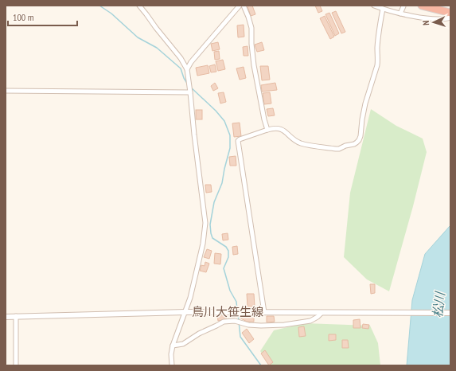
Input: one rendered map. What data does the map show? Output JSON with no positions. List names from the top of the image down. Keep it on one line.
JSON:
{"streets":{"street":["鳥川大笹生線"]},"water":["松川"],"scale_bar":"100 m","north":"left"}
